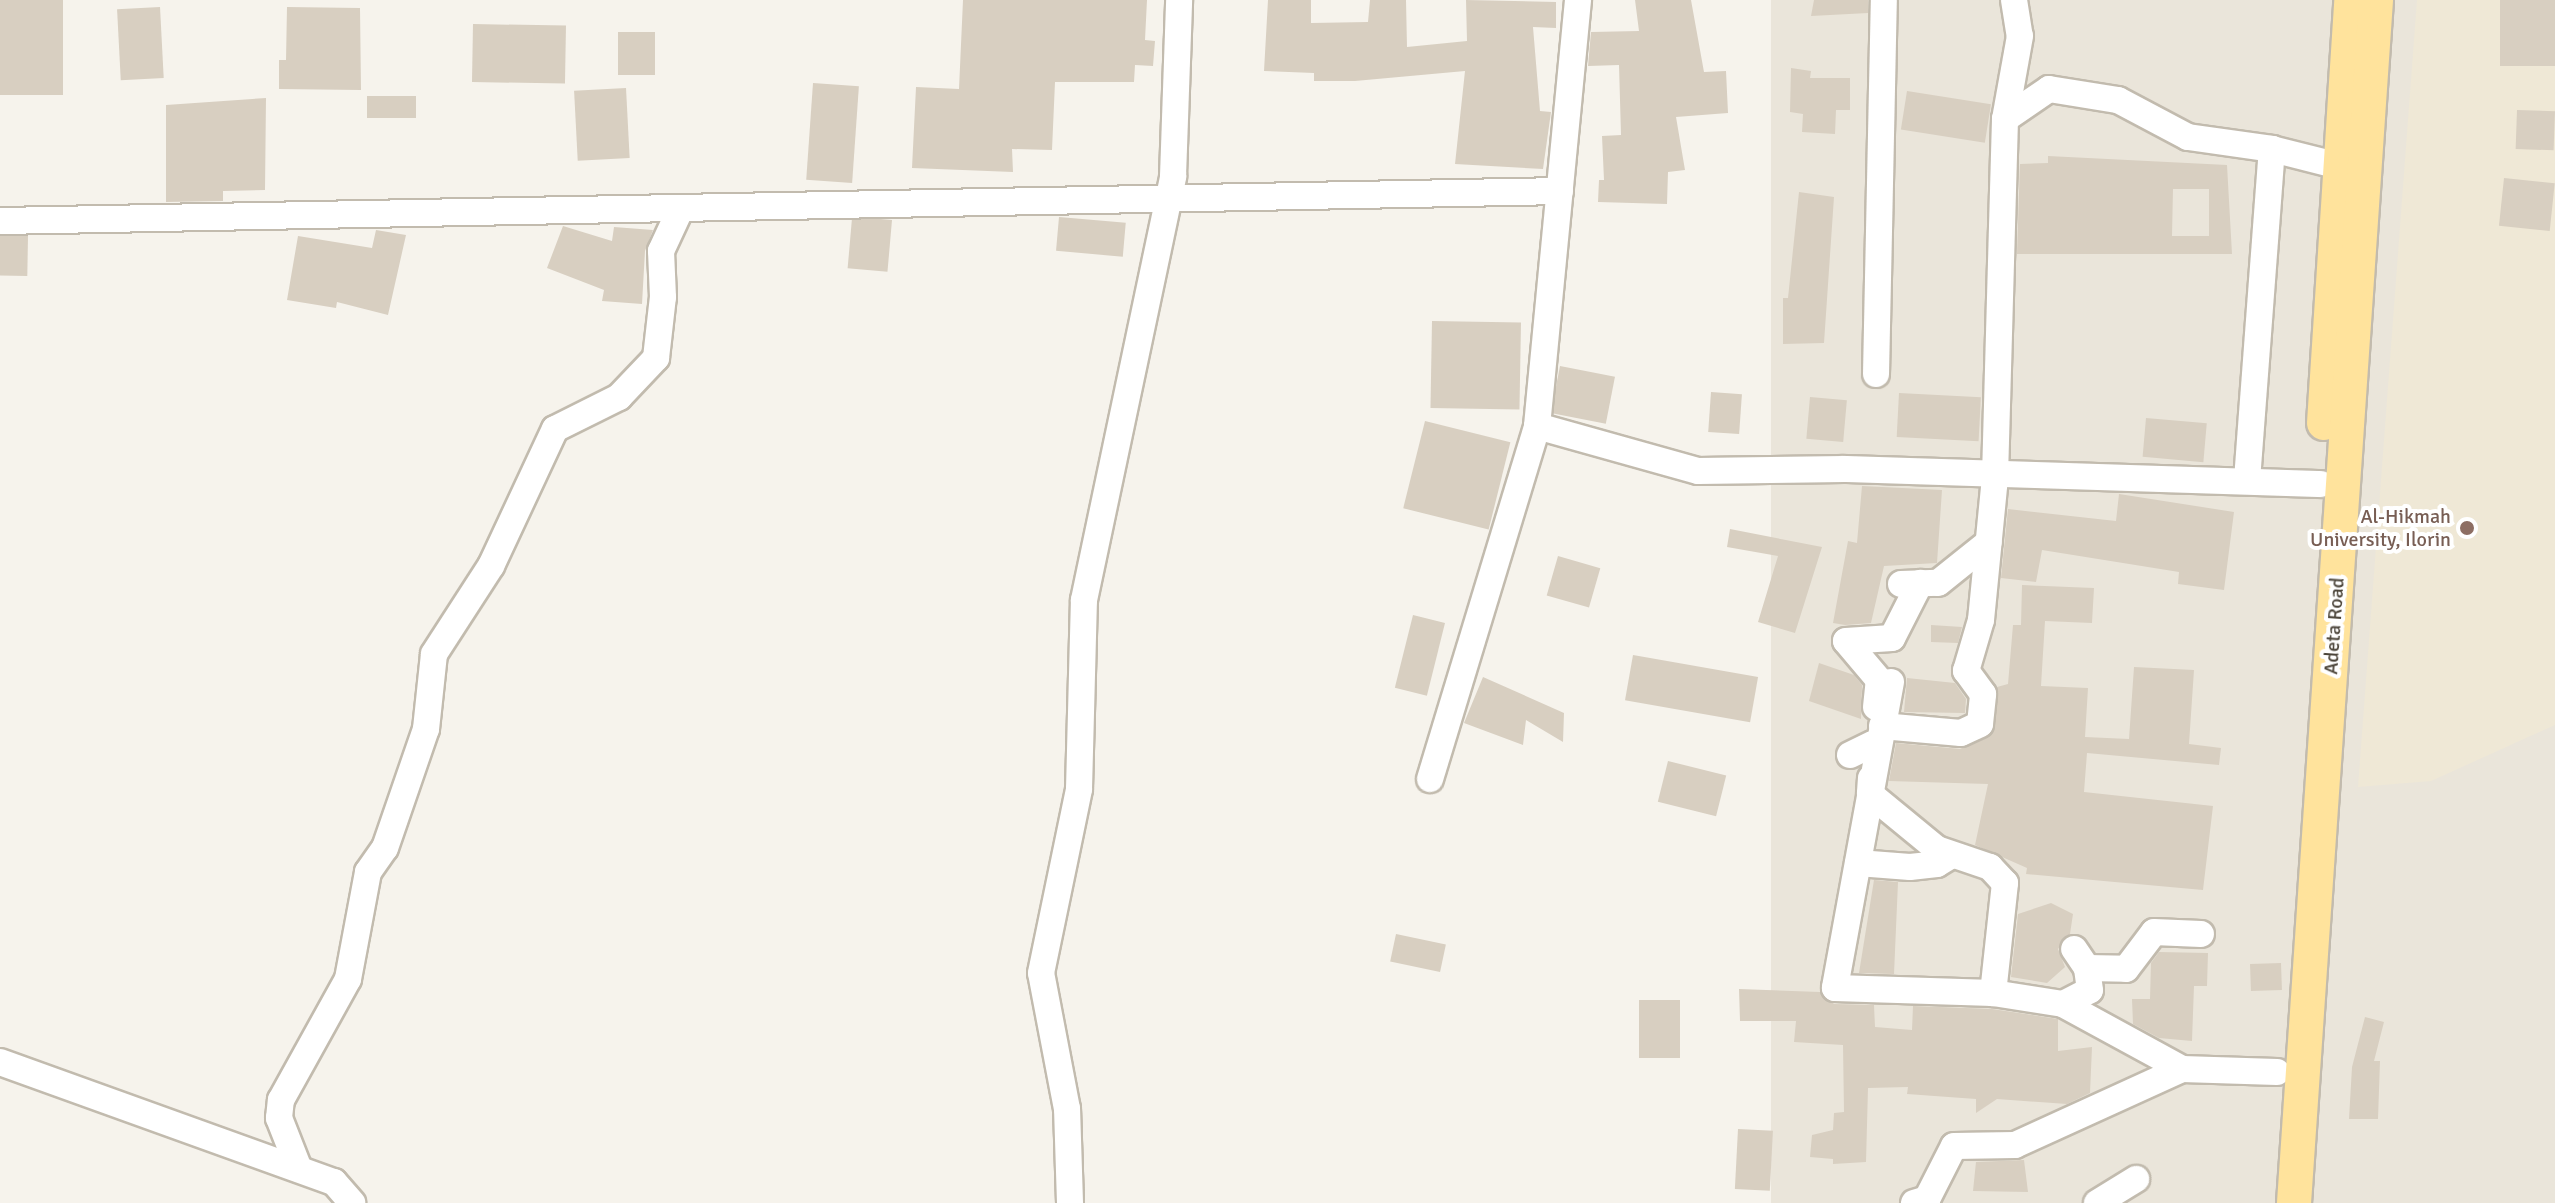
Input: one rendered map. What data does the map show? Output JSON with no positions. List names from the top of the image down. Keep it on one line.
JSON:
{"streets":{"main road":["Adeta Road"]},"places":["Al-Hikmah University, Ilorin"]}
